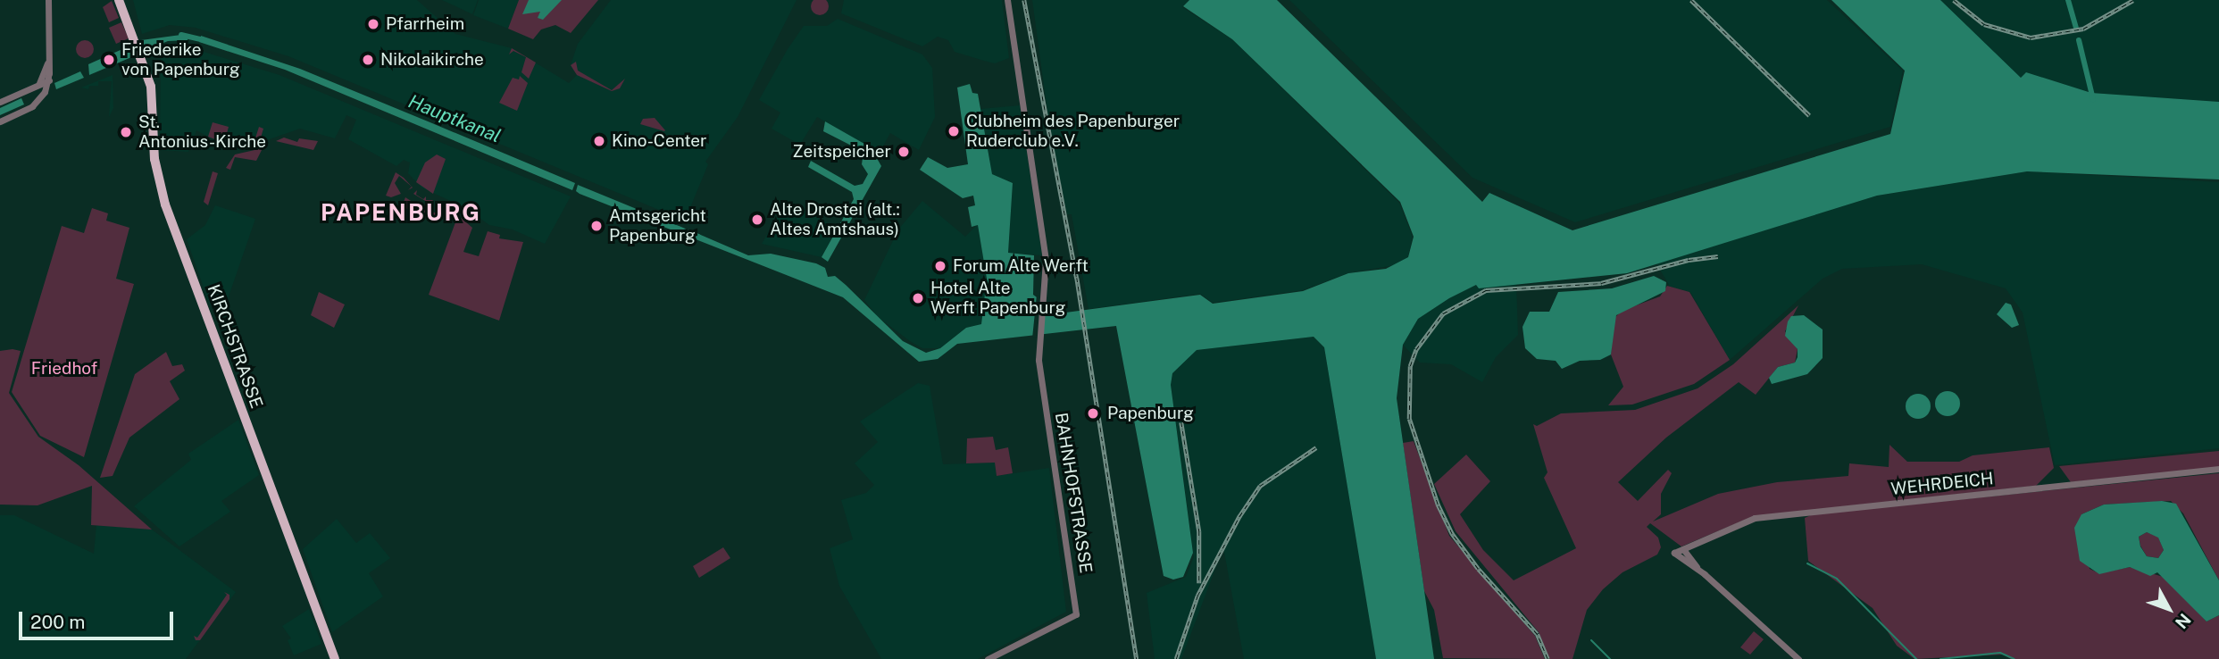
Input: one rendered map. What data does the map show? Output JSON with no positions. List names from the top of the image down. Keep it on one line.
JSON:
{"streets":{"main road":["KIRCHSTRASSE"],"street":["WEHRDEICH","BAHNHOFSTRASSE"]},"districts":["PAPENBURG"],"water":["Hauptkanal"],"parks":["Friedhof"],"places":["Pfarrheim","Friederike von Papenburg","Nikolaikirche","Clubheim des Papenburger Ruderclub e.V.","St. Antonius-Kirche","Kino-Center","Zeitspeicher","Alte Drostei (alt.: Altes Amtshaus)","Amtsgericht Papenburg","Forum Alte Werft","Hotel Alte Werft Papenburg","Papenburg"],"scale_bar":"200 m","north":"bottom right"}
